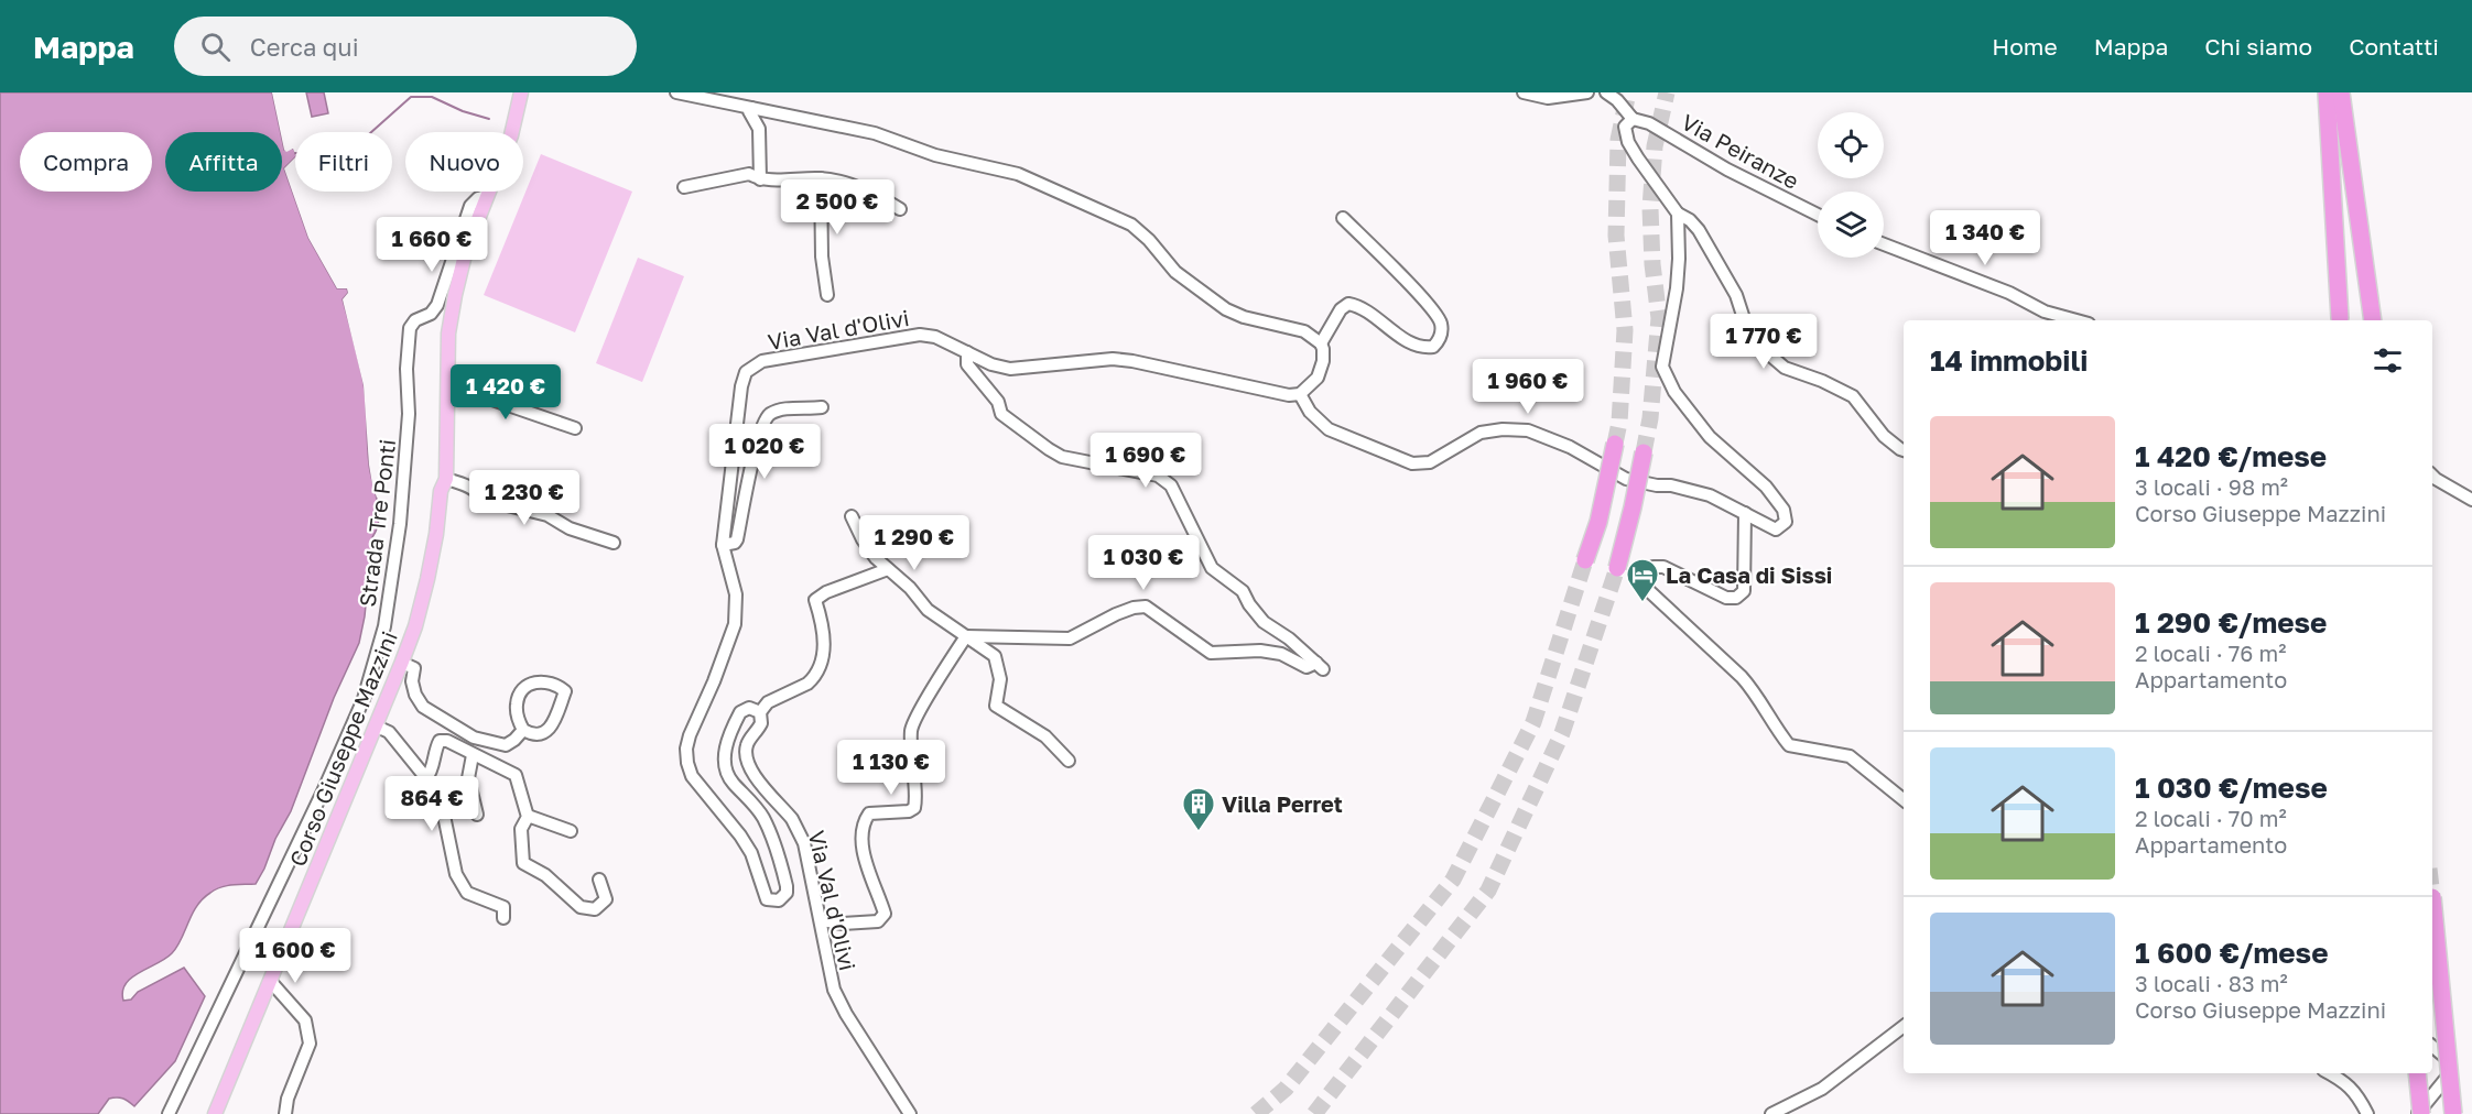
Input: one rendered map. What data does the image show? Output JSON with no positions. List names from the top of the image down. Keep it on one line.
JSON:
{"streets":{"main road":["Corso Giuseppe Mazzini"],"street":["Via Peiranze","Via Val d'Olivi","Strada Tre Ponti"]},"crossings":[["Strada Tre Ponti","Corso Giuseppe Mazzini"]],"places":{"hotel":["La Casa di Sissi"],"building":["Villa Perret"]},"page":{"header":"Mappa","search":"Cerca qui","nav":["Home","Mappa","Chi siamo","Contatti"],"chip":["Compra","Affitta","Filtri","Nuovo"],"price":["2 500 €","1 340 €","1 660 €","1 770 €","1 960 €","1 420 €","1 020 €","1 690 €","1 230 €","1 290 €","1 030 €","1 130 €","864 €","1 600 €"],"heading":"14 immobili","list":[{"name":"1 420 €/mese","note":"3 locali · 98 m² · Corso Giuseppe Mazzini"},{"name":"1 290 €/mese","note":"2 locali · 76 m² · Appartamento"},{"name":"1 030 €/mese","note":"2 locali · 70 m² · Appartamento"},{"name":"1 600 €/mese","note":"3 locali · 83 m² · Corso Giuseppe Mazzini"}]}}
